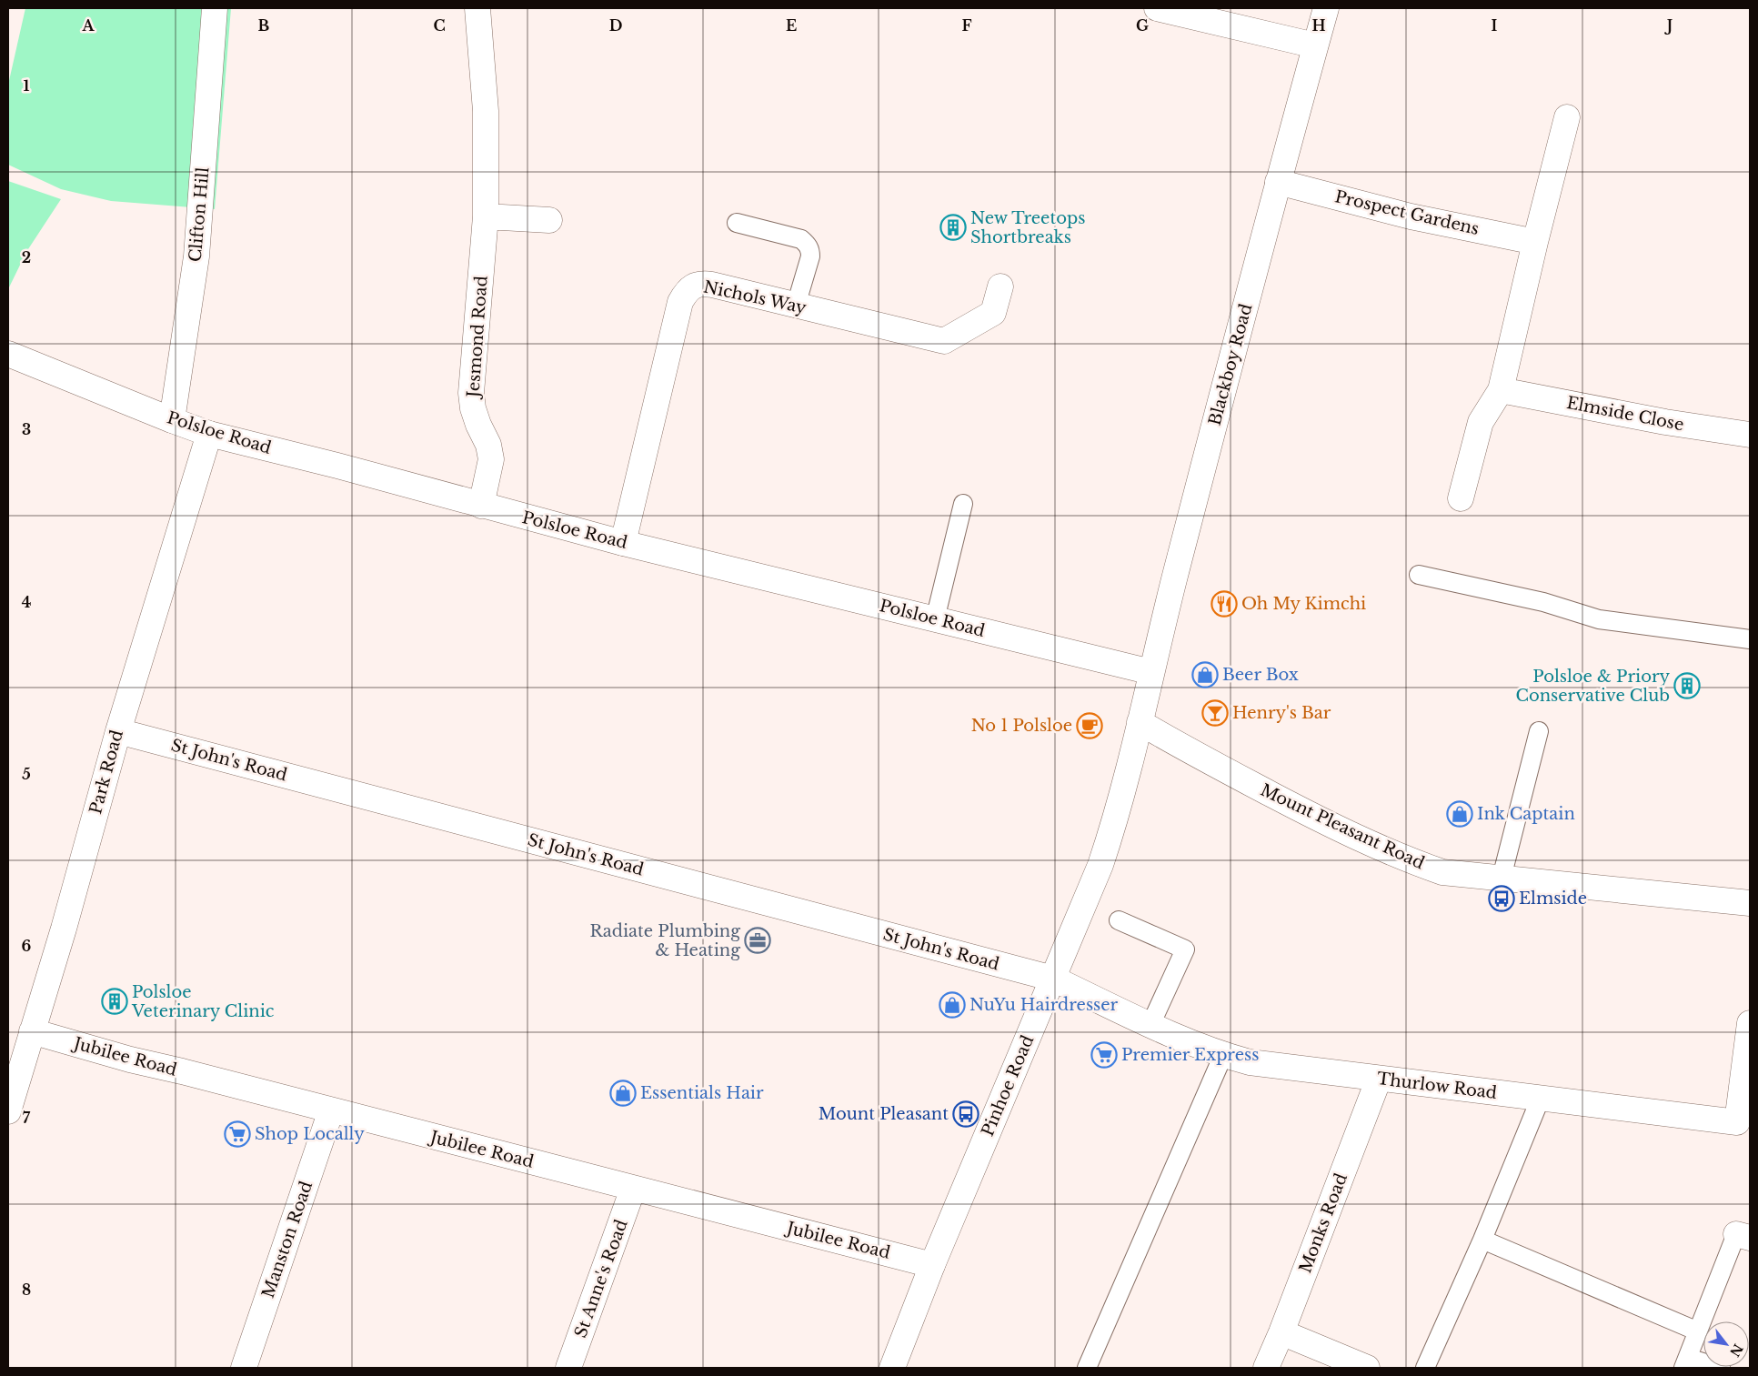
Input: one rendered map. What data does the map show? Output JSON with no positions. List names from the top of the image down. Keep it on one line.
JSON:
{"streets":{"street":["Prospect Gardens","Clifton Hill","Nichols Way","Jesmond Road","Blackboy Road","Elmside Close","Polsloe Road","St John's Road","Park Road","Mount Pleasant Road","Jubilee Road","Pinhoe Road","Thurlow Road","Monks Road","Manston Road","St Anne's Road"]},"crossings":[["Prospect Gardens","Blackboy Road"],["Clifton Hill","Polsloe Road"],["Nichols Way","Polsloe Road"],["Jesmond Road","Polsloe Road"],["Blackboy Road","Polsloe Road"],["Blackboy Road","Mount Pleasant Road"],["Blackboy Road","Pinhoe Road"],["Polsloe Road","Park Road"],["St John's Road","Park Road"],["St John's Road","Pinhoe Road"],["St John's Road","Thurlow Road"],["Park Road","Jubilee Road"],["Mount Pleasant Road","Pinhoe Road"],["Jubilee Road","Pinhoe Road"],["Jubilee Road","Manston Road"],["Jubilee Road","St Anne's Road"],["Pinhoe Road","Thurlow Road"],["Thurlow Road","Monks Road"]],"places":{"building":["New Treetops Shortbreaks","Polsloe & Priory Conservative Club","Polsloe Veterinary Clinic"],"restaurant":["Oh My Kimchi"],"shop":["Beer Box","Ink Captain","NuYu Hairdresser","Essentials Hair"],"bar":["Henry's Bar"],"cafe":["No 1 Polsloe"],"bus stop":["Elmside","Mount Pleasant"],"office":["Radiate Plumbing & Heating"],"supermarket":["Premier Express","Shop Locally"]},"north":"bottom right","grid":{"columns":["A","B","C","D","E","F","G","H","I","J"],"rows":["1","2","3","4","5","6","7","8"]}}
